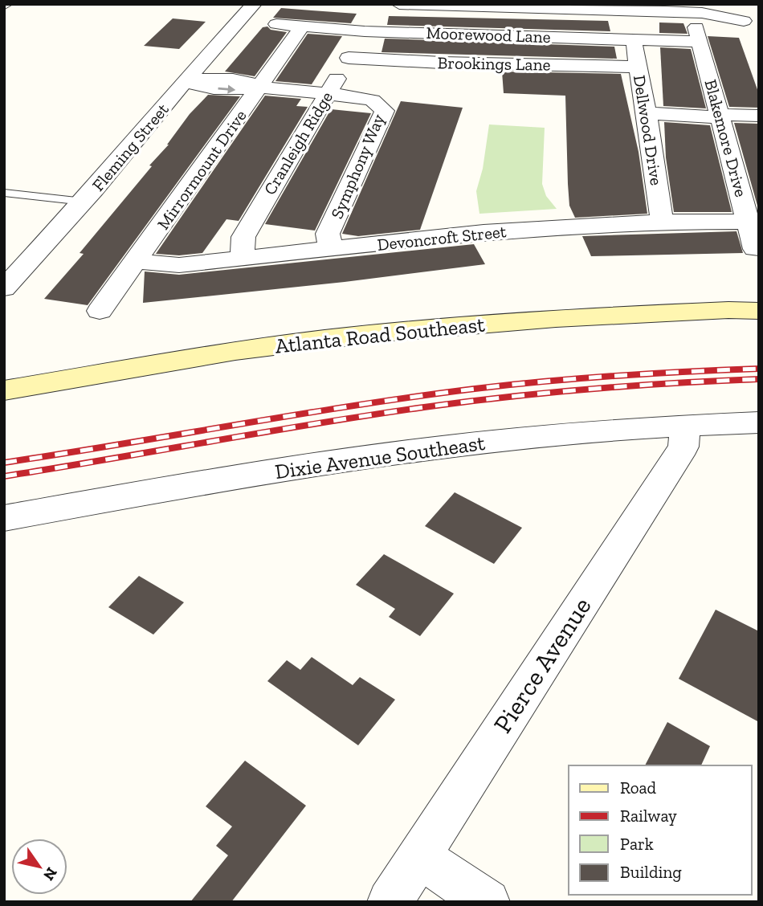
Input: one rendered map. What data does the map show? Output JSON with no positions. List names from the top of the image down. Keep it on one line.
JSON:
{"streets":{"main road":["Atlanta Road Southeast"],"street":["Moorewood Lane","Brookings Lane","Dellwood Drive","Blakemore Drive","Cranleigh Ridge","Fleming Street","Symphony Way","Mirrormount Drive","Devoncroft Street","Dixie Avenue Southeast","Pierce Avenue"]},"crossings":[["Moorewood Lane","Dellwood Drive"],["Moorewood Lane","Blakemore Drive"],["Moorewood Lane","Cranleigh Ridge"],["Moorewood Lane","Mirrormount Drive"],["Brookings Lane","Dellwood Drive"],["Brookings Lane","Cranleigh Ridge"],["Dellwood Drive","Devoncroft Street"],["Blakemore Drive","Devoncroft Street"],["Cranleigh Ridge","Symphony Way"],["Cranleigh Ridge","Devoncroft Street"],["Fleming Street","Symphony Way"],["Symphony Way","Mirrormount Drive"],["Symphony Way","Devoncroft Street"],["Mirrormount Drive","Devoncroft Street"],["Dixie Avenue Southeast","Pierce Avenue"]],"legend":["Road","Railway","Park","Building"],"north":"bottom right"}
